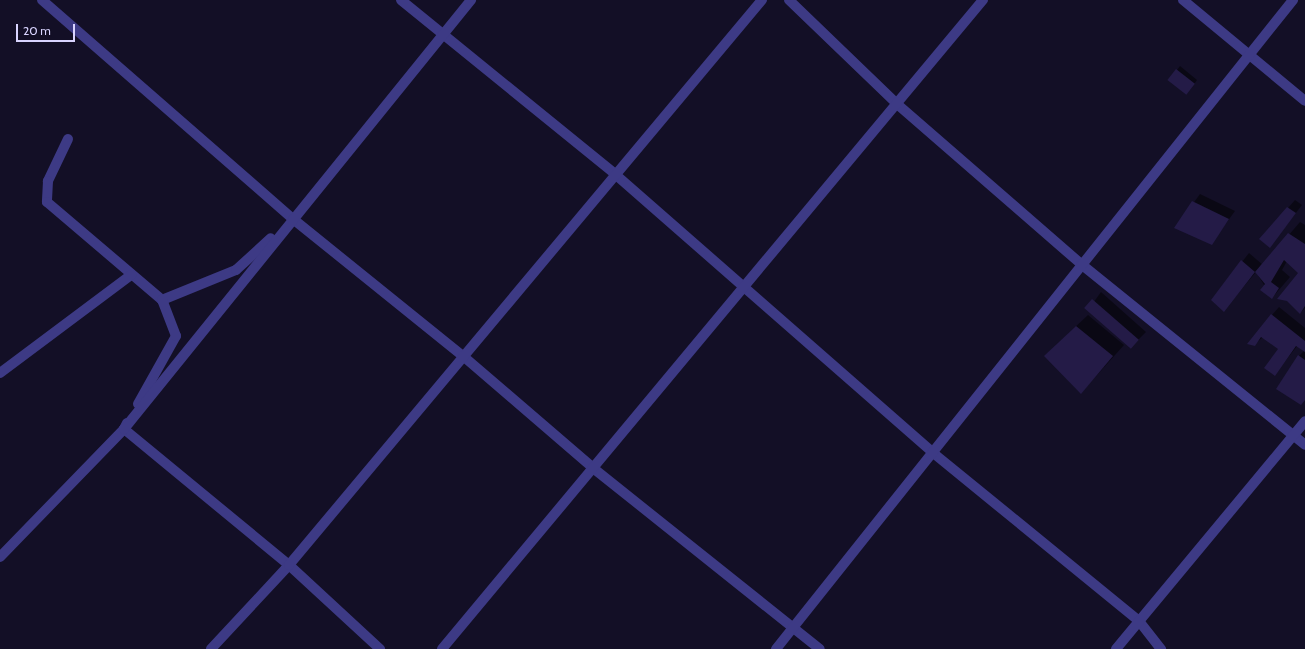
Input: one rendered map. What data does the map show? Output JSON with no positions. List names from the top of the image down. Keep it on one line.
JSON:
{"scale_bar":"20 m"}
